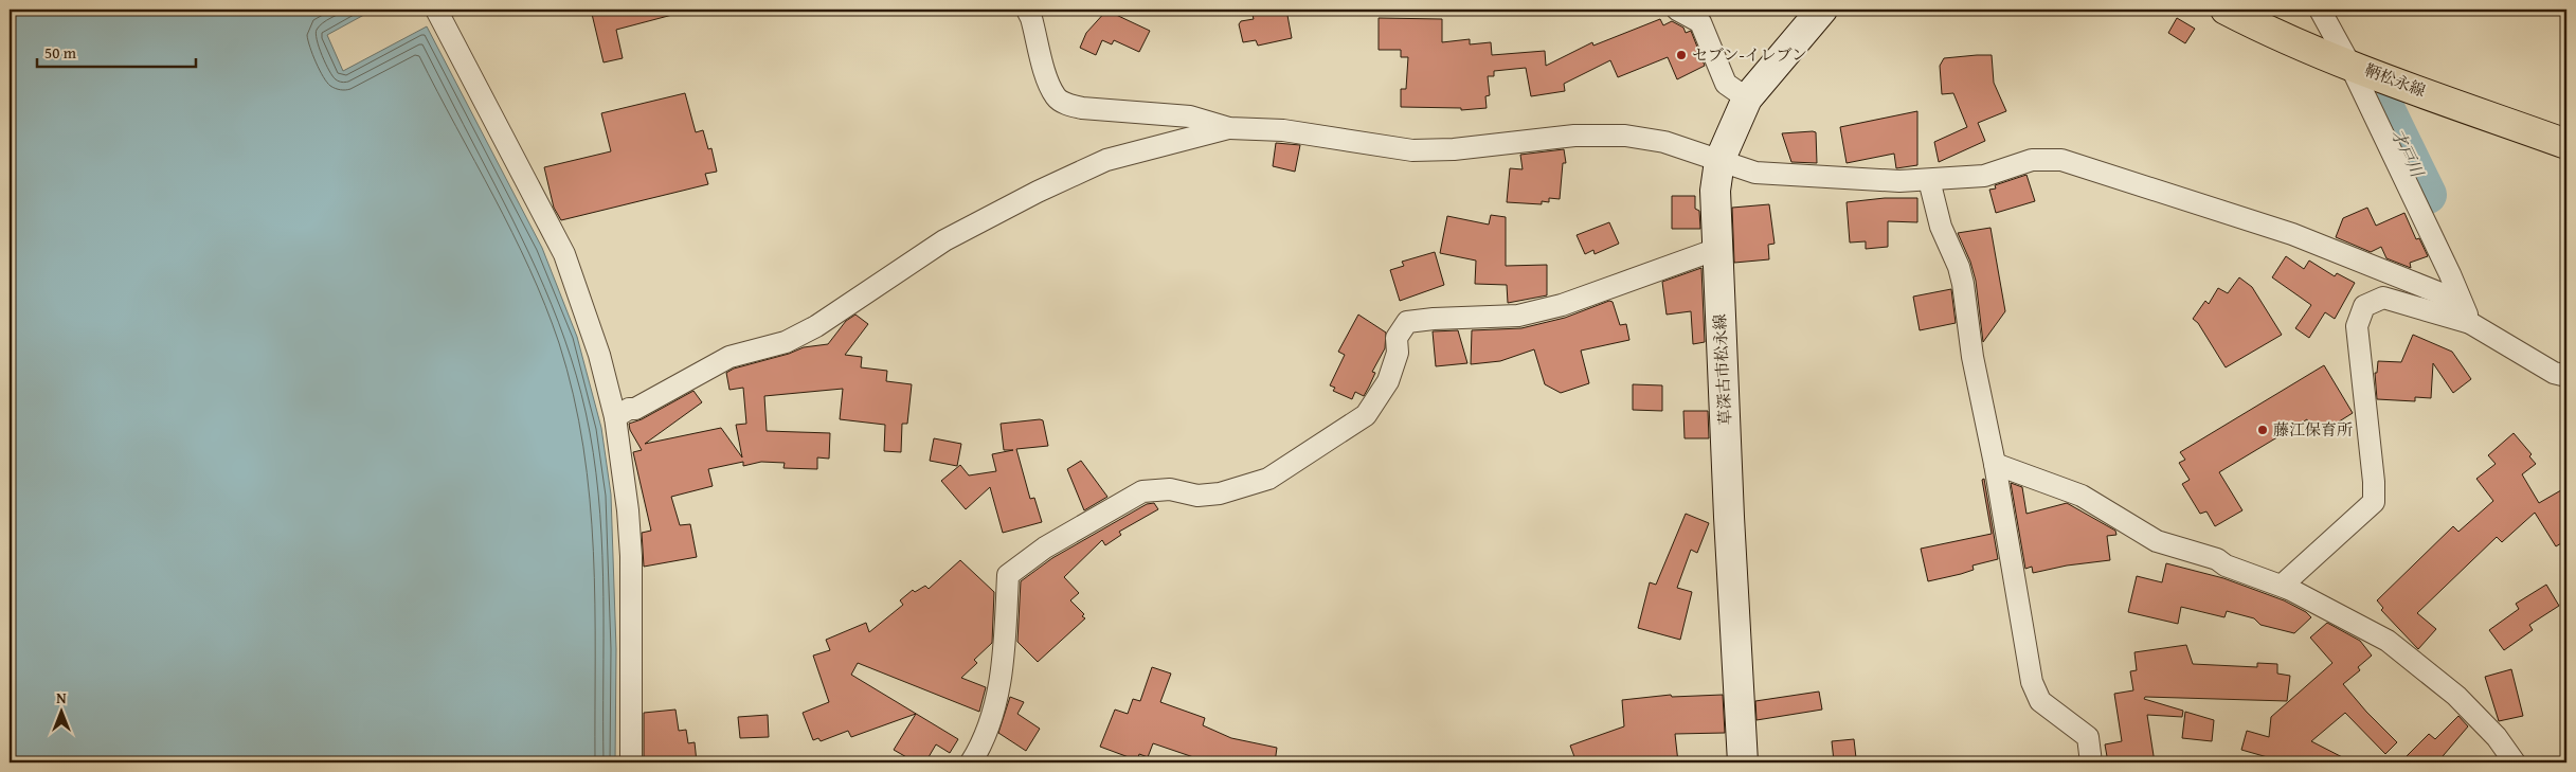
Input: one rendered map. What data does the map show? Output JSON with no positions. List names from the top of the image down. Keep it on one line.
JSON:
{"streets":{"main road":["鞆松永線","草深古市松永線"]},"water":["才戸川"],"places":["セブン-イレブン","藤江保育所"],"scale_bar":"50 m","north":"top"}
